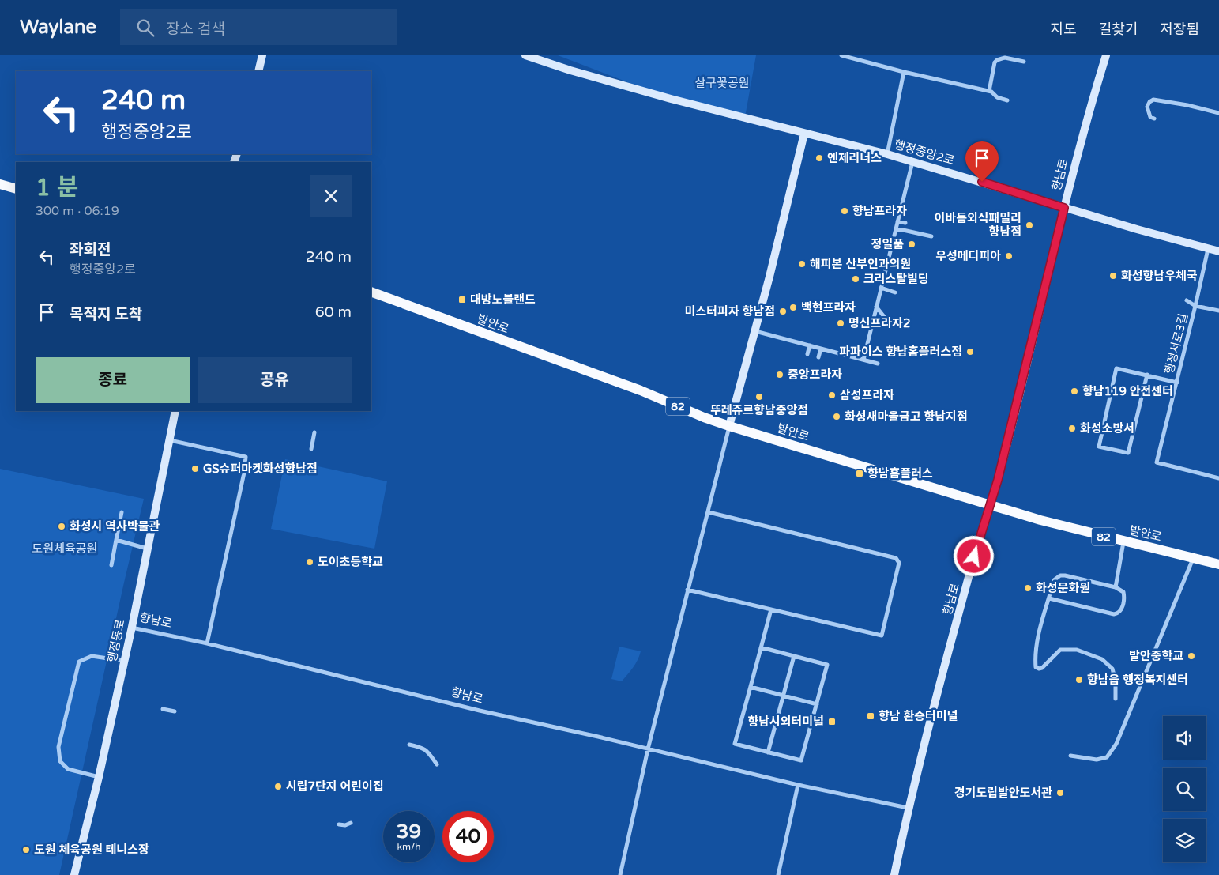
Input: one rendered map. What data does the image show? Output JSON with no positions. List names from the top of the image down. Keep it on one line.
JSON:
{"streets":{"main road":["발안로","82"],"street":["행정중앙2로","향남로","행정서로3길","행정동로"]},"crossings":[["행정중앙2로","향남로"],["향남로","발안로"],["향남로","행정동로"]],"parks":["살구꽃공원","도원체육공원"],"places":{"other":["엔제리너스","향남프라자","이바돔외식패밀리 향남점","정일품","우성메디피아","해피본 산부인과의원","화성향남우체국","크리스탈빌딩","백현프라자","미스터피자 향남점","명신프라자2","파파이스 향남홈플러스점","중앙프라자","향남119 안전센터","삼성프라자","뚜레쥬르향남중앙점","화성새마을금고 향남지점","화성소방서","GS슈퍼마켓화성향남점","화성시 역사박물관","도이초등학교","화성문화원","발안중학교","향남읍 행정복지센터","시립7단지 어린이집","경기도립발안도서관","도원 체육공원 테니스장"],"transit":["대방노블랜드","향남홈플러스","향남 환승터미널","향남시외터미널"]},"page":{"header":"Waylane","search":"장소 검색","nav":["지도","길찾기","저장됨"],"turn":["240 m","행정중앙2로"],"heading":["1 분","300 m · 06:19"],"list":[{"name":"좌회전","note":"행정중앙2로","value":"240 m"},{"name":"목적지 도착","value":"60 m"}],"buttons":["종료","공유"],"speed":"39 km/h","limit":"40"}}
